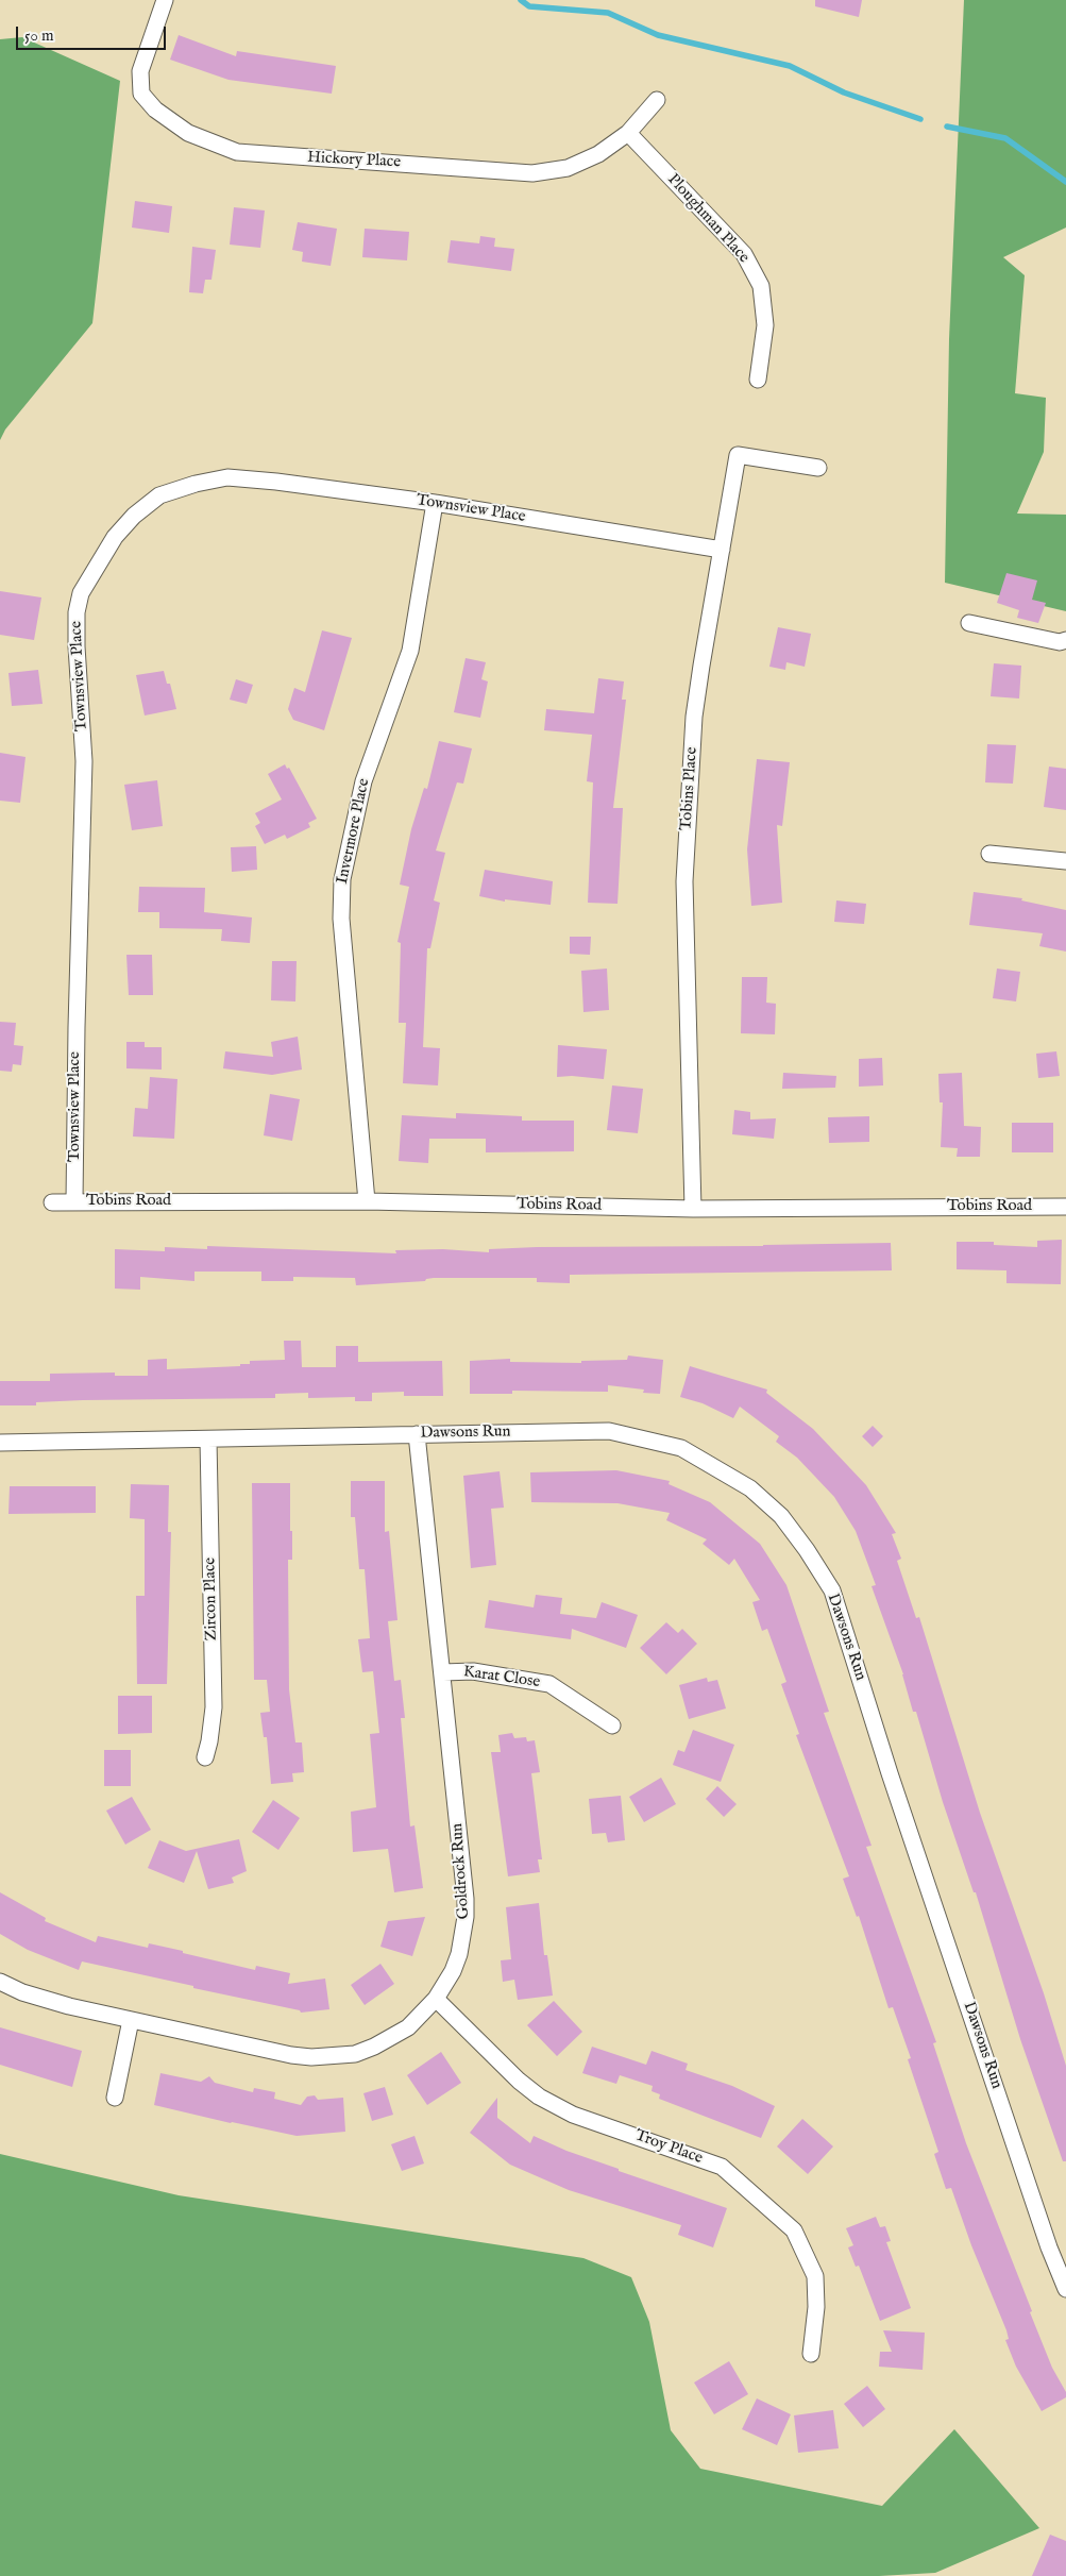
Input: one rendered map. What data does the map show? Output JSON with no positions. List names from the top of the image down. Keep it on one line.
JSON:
{"streets":{"street":["Hickory Place","Ploughman Place","Townsview Place","Tobins Place","Invermore Place","Tobins Road","Dawsons Run","Zircon Place","Karat Close","Goldrock Run","Troy Place"]},"crossings":[["Hickory Place","Ploughman Place"],["Townsview Place","Tobins Place"],["Townsview Place","Invermore Place"],["Townsview Place","Tobins Road"],["Tobins Place","Tobins Road"],["Invermore Place","Tobins Road"],["Dawsons Run","Zircon Place"],["Dawsons Run","Goldrock Run"],["Karat Close","Goldrock Run"],["Goldrock Run","Troy Place"]],"scale_bar":"50 m"}
